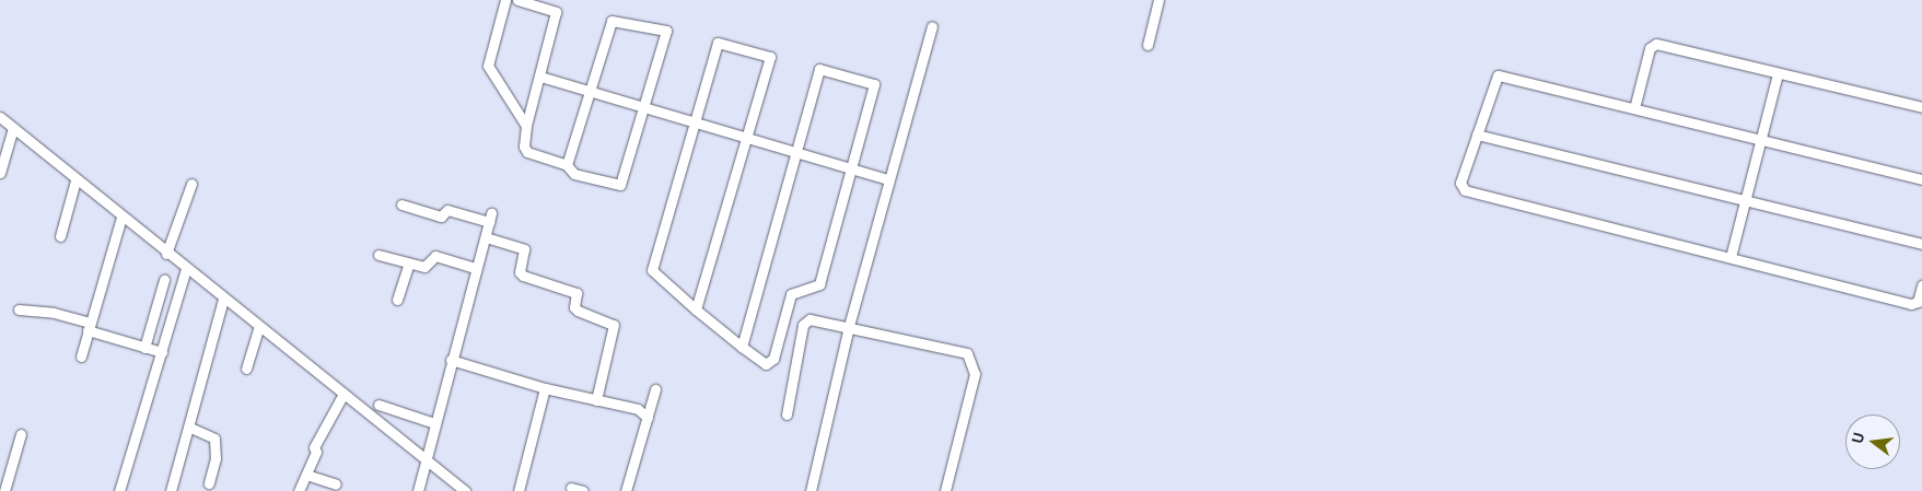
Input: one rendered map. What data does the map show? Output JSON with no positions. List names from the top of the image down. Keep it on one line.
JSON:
{"north":"left"}
